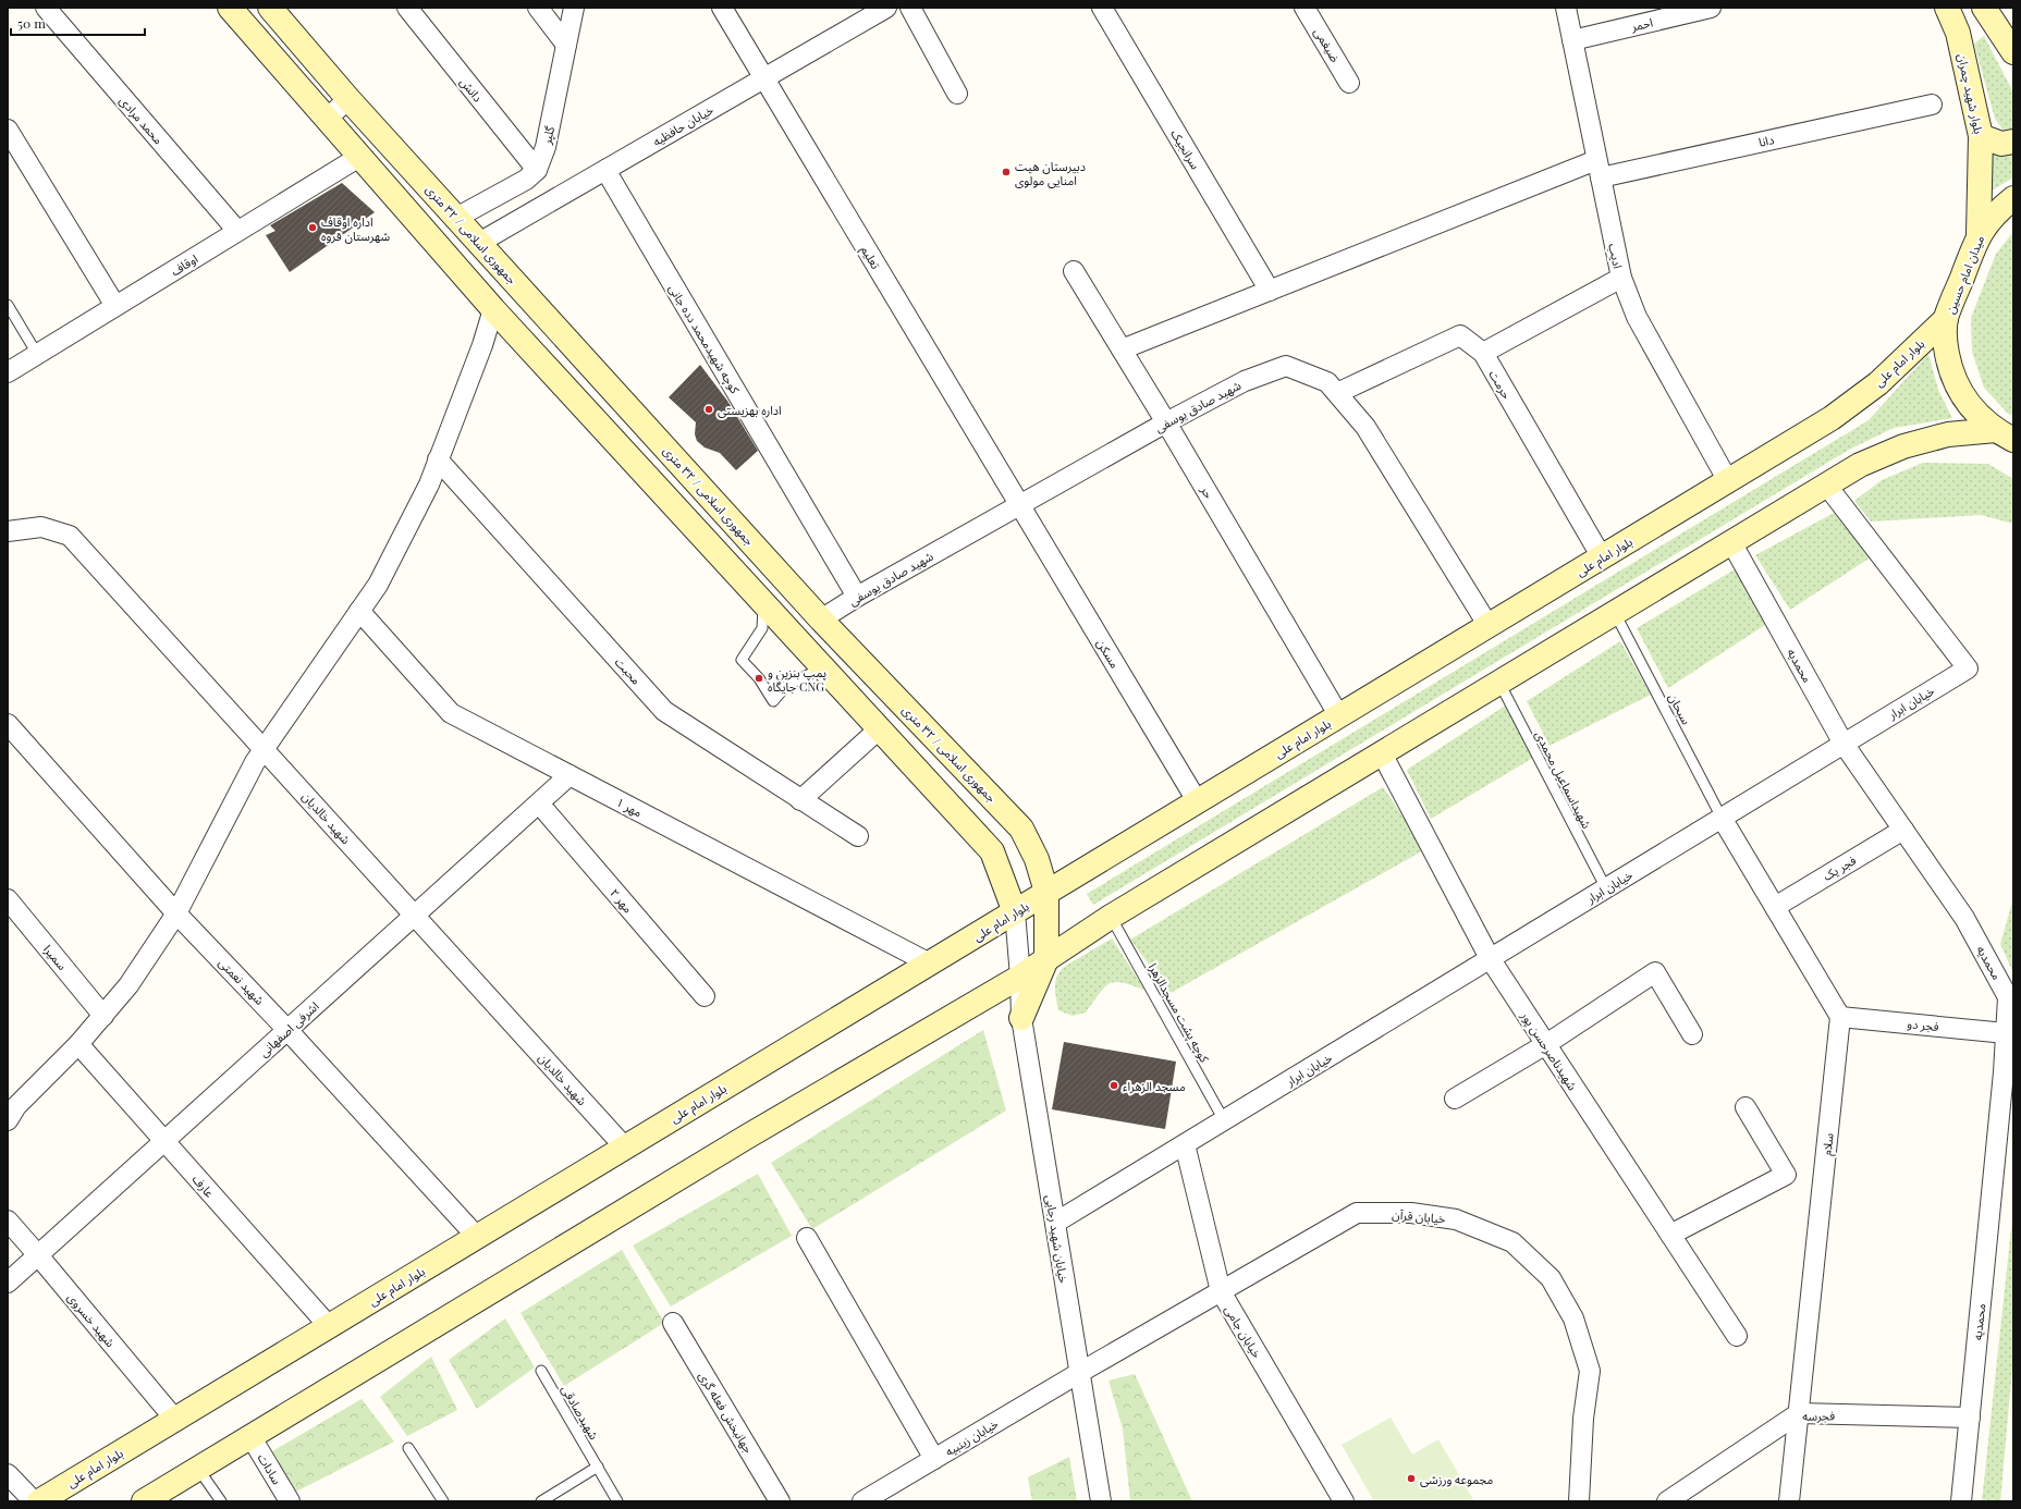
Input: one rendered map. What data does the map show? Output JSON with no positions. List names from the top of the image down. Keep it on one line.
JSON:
{"streets":{"main road":["بلوار شهید چمران","جمهوری اسلامی / ۳۲ متری","میدان امام حسین","بلوار امام علی"],"street":["احمر","ضیغمی","دانش","محمد مرادی","خیابان حافظیه","گلپر","دانا","سرانجیک","ادیب","تعلیم","اوقاف","کوچه شهیدمحمد دده جانی","حرمت","شهید صادق یوسفی","حر","مسکن","محمدیه","محبت","خیابان ابرار","مهر ۱","شهید خالدیان","فجر یک","مهر ۲","سمیرا","شهید نعمتی","فجر دو","اشرفی اصفهانی","شهیدناصرحسن پور","سلام","عارف","خیابان قرآن","خیابان شهید رجایی","شهید خسروی","خیابان جامی","جهانبخش فعله گری","فجرسه","خیابان زینبیه","سادات"],"lane":["سبحان","شهیداسماعیل محمدی","کوچه پشت مسجدالزهرا","شهیدصادقی"]},"crossings":[["احمر","ادیب"],["دانش","گلپر"],["بلوار شهید چمران","میدان امام حسین"],["محمد مرادی","اوقاف"],["خیابان حافظیه","جمهوری اسلامی / ۳۲ متری"],["خیابان حافظیه","تعلیم"],["خیابان حافظیه","کوچه شهیدمحمد دده جانی"],["دانا","سرانجیک"],["دانا","ادیب"],["دانا","حر"],["جمهوری اسلامی / ۳۲ متری","بلوار امام علی"],["جمهوری اسلامی / ۳۲ متری","شهید صادق یوسفی"],["جمهوری اسلامی / ۳۲ متری","خیابان شهید رجایی"],["ادیب","بلوار امام علی"],["تعلیم","شهید صادق یوسفی"],["تعلیم","مسکن"],["میدان امام حسین","بلوار امام علی"],["کوچه شهیدمحمد دده جانی","شهید صادق یوسفی"],["بلوار امام علی","حرمت"],["بلوار امام علی","شهید صادق یوسفی"],["بلوار امام علی","حر"],["بلوار امام علی","مسکن"],["بلوار امام علی","مهر ۱"],["بلوار امام علی","شهید خالدیان"],["بلوار امام علی","شهید نعمتی"],["بلوار امام علی","عارف"],["بلوار امام علی","خیابان شهید رجایی"],["بلوار امام علی","شهید خسروی"],["حرمت","شهید صادق یوسفی"],["شهید صادق یوسفی","حر"],["شهید صادق یوسفی","مسکن"],["محمدیه","خیابان ابرار"],["محمدیه","فجر یک"],["محمدیه","فجر دو"],["محمدیه","فجرسه"],["خیابان ابرار","سبحان"],["خیابان ابرار","شهیداسماعیل محمدی"],["خیابان ابرار","کوچه پشت مسجدالزهرا"],["خیابان ابرار","شهیدناصرحسن پور"],["خیابان ابرار","خیابان شهید رجایی"],["خیابان ابرار","خیابان جامی"],["مهر ۱","اشرفی اصفهانی"],["شهید خالدیان","اشرفی اصفهانی"],["مهر ۲","اشرفی اصفهانی"],["شهید نعمتی","اشرفی اصفهانی"],["فجر دو","سلام"],["اشرفی اصفهانی","عارف"],["اشرفی اصفهانی","شهید خسروی"],["سلام","فجرسه"],["خیابان قرآن","خیابان شهید رجایی"],["خیابان قرآن","خیابان جامی"],["خیابان قرآن","خیابان زینبیه"],["خیابان شهید رجایی","خیابان زینبیه"]],"places":["دبیرستان هیت امنایی مولوی","اداره اوقاف شهرستان قروه","اداره بهزیستی","پمپ بنزین و جایگاه CNG","مسجد الزهراء","مجموعه ورزشی"],"scale_bar":"50 m"}
